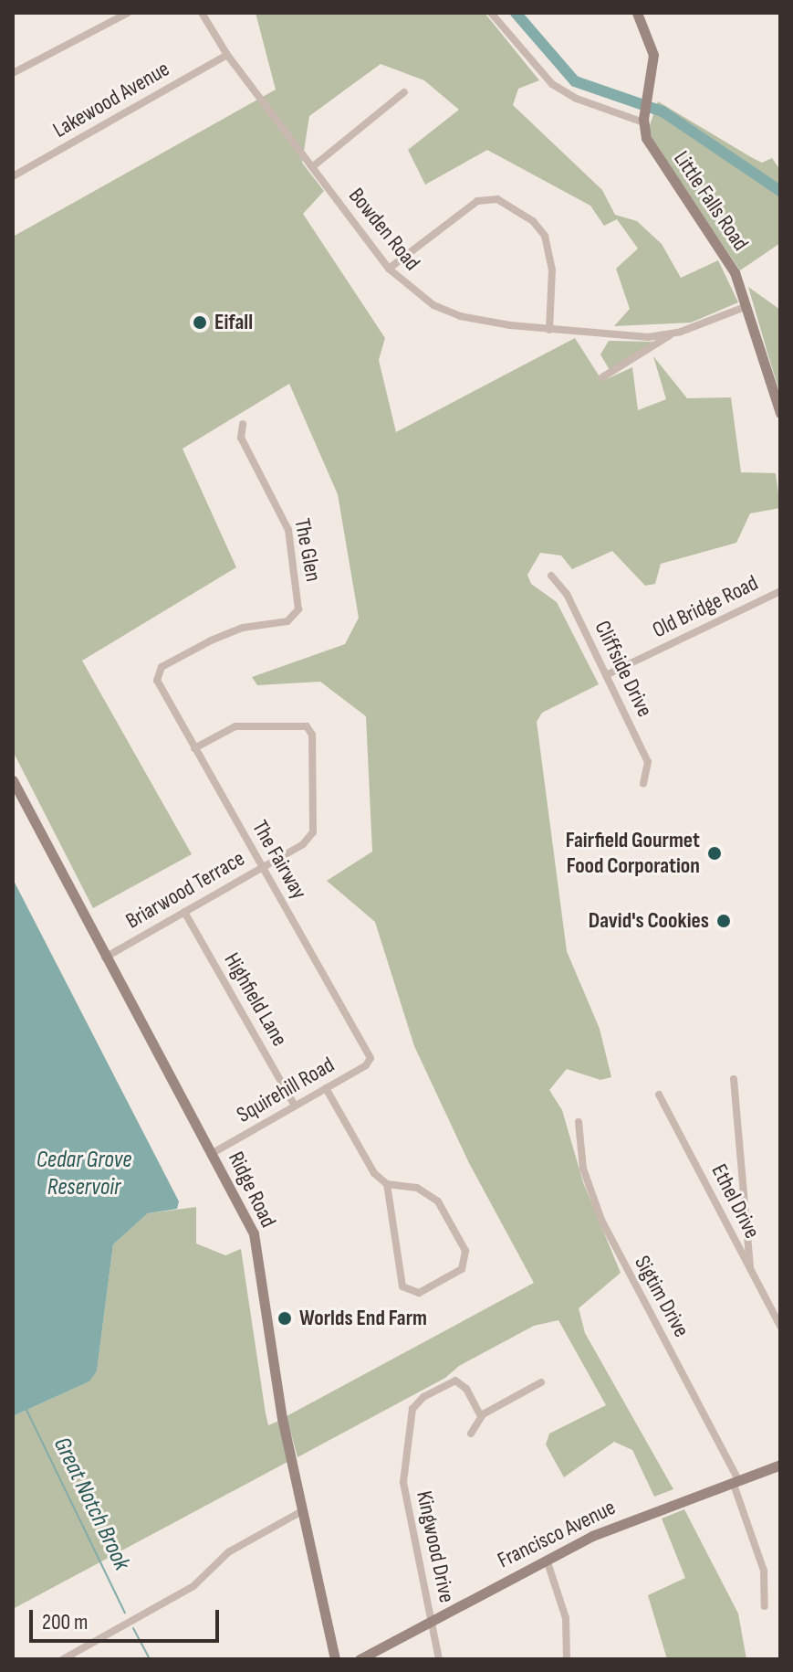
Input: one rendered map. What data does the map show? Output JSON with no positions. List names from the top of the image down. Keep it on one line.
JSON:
{"streets":{"main road":["Little Falls Road","Ridge Road","Francisco Avenue"],"street":["Lakewood Avenue","Bowden Road","The Glen","Old Bridge Road","Cliffside Drive","The Fairway","Briarwood Terrace","Highfield Lane","Squirehill Road","Ethel Drive","Sigtim Drive","Kingwood Drive"]},"crossings":[["Lakewood Avenue","Bowden Road"],["Little Falls Road","Bowden Road"],["The Glen","The Fairway"],["Old Bridge Road","Cliffside Drive"],["The Fairway","Briarwood Terrace"],["The Fairway","Squirehill Road"],["Briarwood Terrace","Highfield Lane"],["Briarwood Terrace","Ridge Road"],["Highfield Lane","Squirehill Road"],["Squirehill Road","Ridge Road"],["Sigtim Drive","Francisco Avenue"],["Francisco Avenue","Kingwood Drive"]],"water":["Cedar Grove Reservoir","Great Notch Brook"],"places":["Eifall","Fairfield Gourmet Food Corporation","David's Cookies","Worlds End Farm"],"scale_bar":"200 m"}
